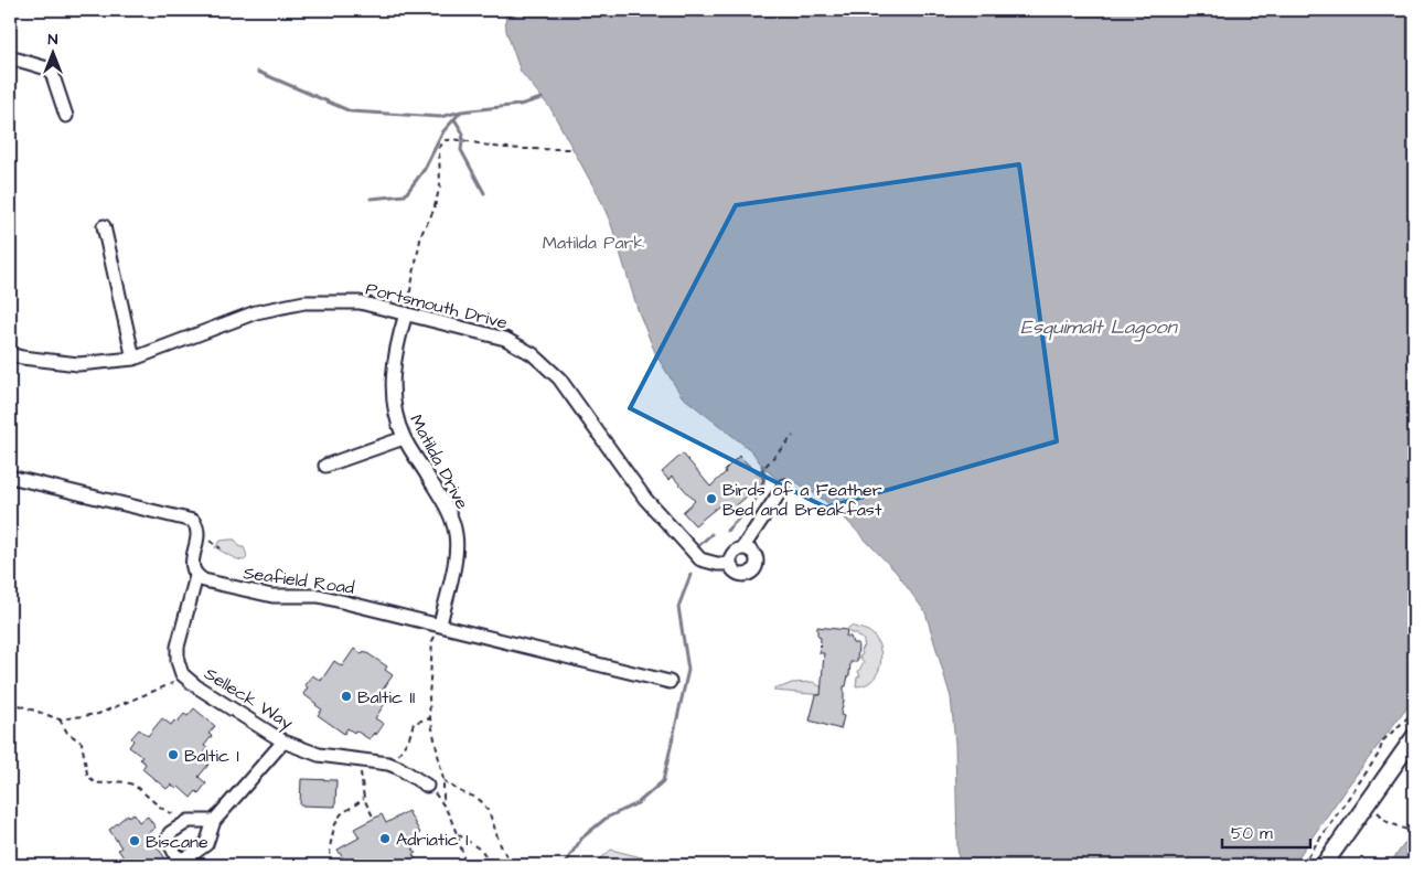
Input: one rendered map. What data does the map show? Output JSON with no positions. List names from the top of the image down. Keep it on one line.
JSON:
{"streets":{"street":["Portsmouth Drive","Matilda Drive","Seafield Road","Selleck Way"]},"crossings":[["Portsmouth Drive","Matilda Drive"],["Matilda Drive","Seafield Road"],["Seafield Road","Selleck Way"]],"water":["Esquimalt Lagoon"],"parks":["Matilda Park"],"places":["Birds of a Feather Bed and Breakfast","Baltic II","Baltic I","Adriatic I","Biscane"],"scale_bar":"50 m","north":"top"}
